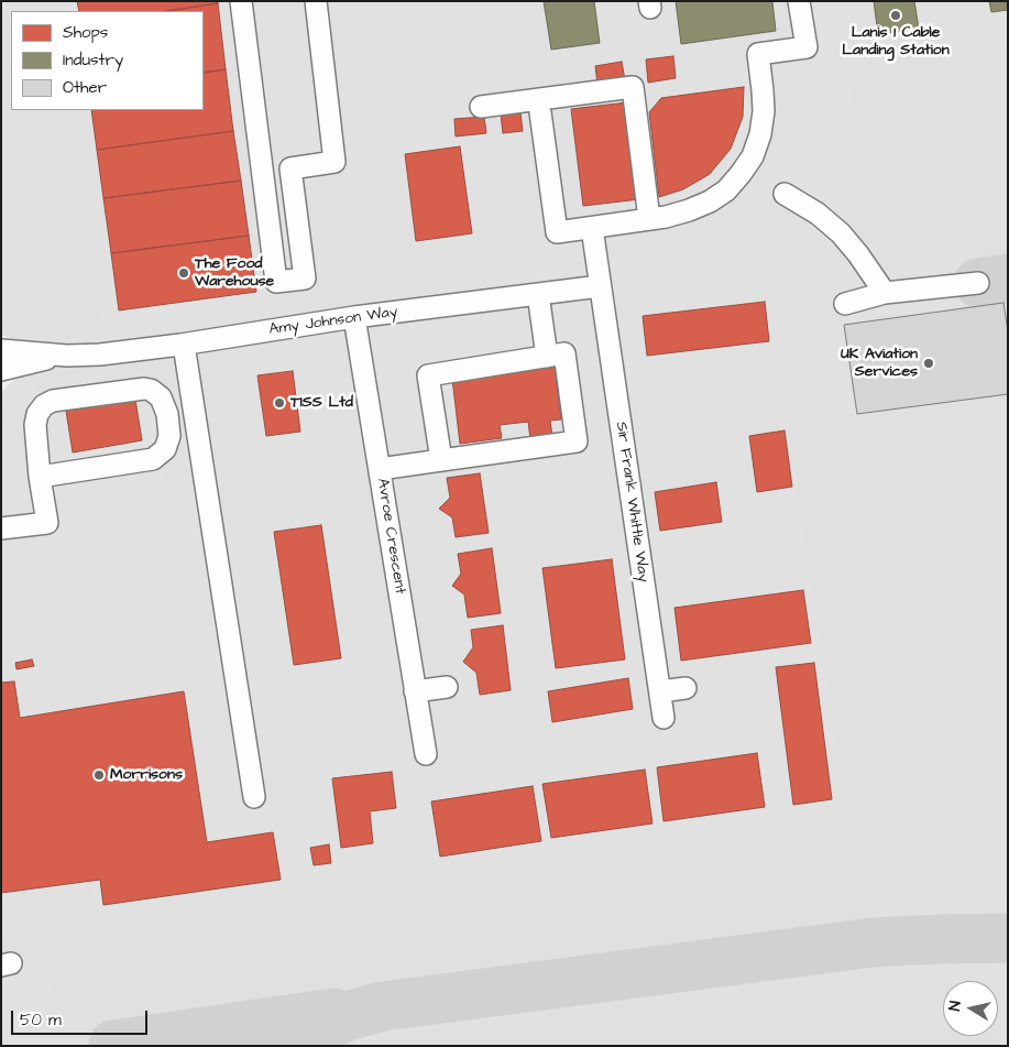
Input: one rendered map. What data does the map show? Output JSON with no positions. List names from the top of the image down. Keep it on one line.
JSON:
{"streets":{"street":["Amy Johnson Way","Sir Frank Whittle Way","Avroe Crescent"]},"crossings":[["Amy Johnson Way","Sir Frank Whittle Way"],["Amy Johnson Way","Avroe Crescent"]],"places":["Lanis 1 Cable Landing Station","The Food Warehouse","UK Aviation Services","TISS Ltd","Morrisons"],"legend":["Shops","Industry","Other"],"scale_bar":"50 m","north":"left"}
